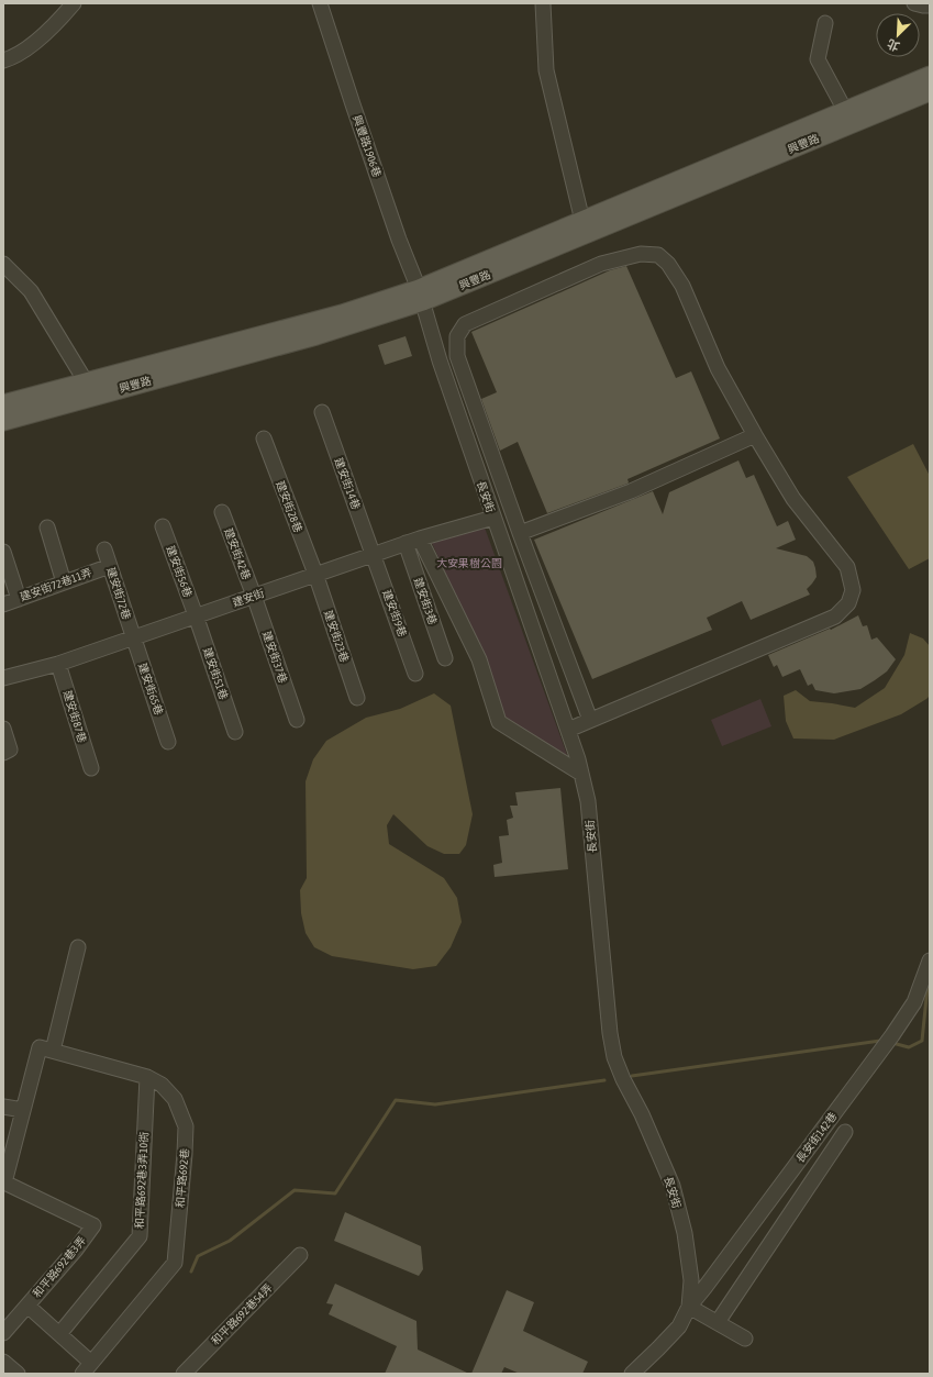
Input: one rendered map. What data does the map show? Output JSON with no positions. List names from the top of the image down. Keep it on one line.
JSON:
{"streets":{"main road":["興豐路"],"street":["興豐路1906巷","建安街14巷","長安街","建安街28巷","建安街42巷","建安街56巷","建安街72巷11弄","建安街72巷","建安街","建安街3巷","建安街9巷","建安街23巷","建安街37巷","建安街51巷","建安街65巷","建安街87巷","長安街142巷","和平路692巷","和平路692巷3弄10衖","和平路692巷3弄","和平路692巷54弄"]},"crossings":[["興豐路","興豐路1906巷"],["興豐路","長安街"],["興豐路1906巷","長安街"],["建安街14巷","建安街"],["建安街14巷","建安街9巷"],["長安街","建安街"],["長安街","長安街142巷"],["建安街28巷","建安街"],["建安街28巷","建安街23巷"],["建安街42巷","建安街"],["建安街42巷","建安街37巷"],["建安街56巷","建安街"],["建安街56巷","建安街51巷"],["建安街72巷11弄","建安街72巷"],["建安街72巷","建安街"],["建安街72巷","建安街65巷"],["建安街","建安街3巷"],["建安街","建安街9巷"],["建安街","建安街23巷"],["建安街","建安街37巷"],["建安街","建安街51巷"],["建安街","建安街65巷"],["建安街","建安街87巷"],["和平路692巷","和平路692巷3弄10衖"],["和平路692巷","和平路692巷3弄"],["和平路692巷3弄10衖","和平路692巷3弄"]],"parks":["大安果樹公園"],"north":"bottom left"}
